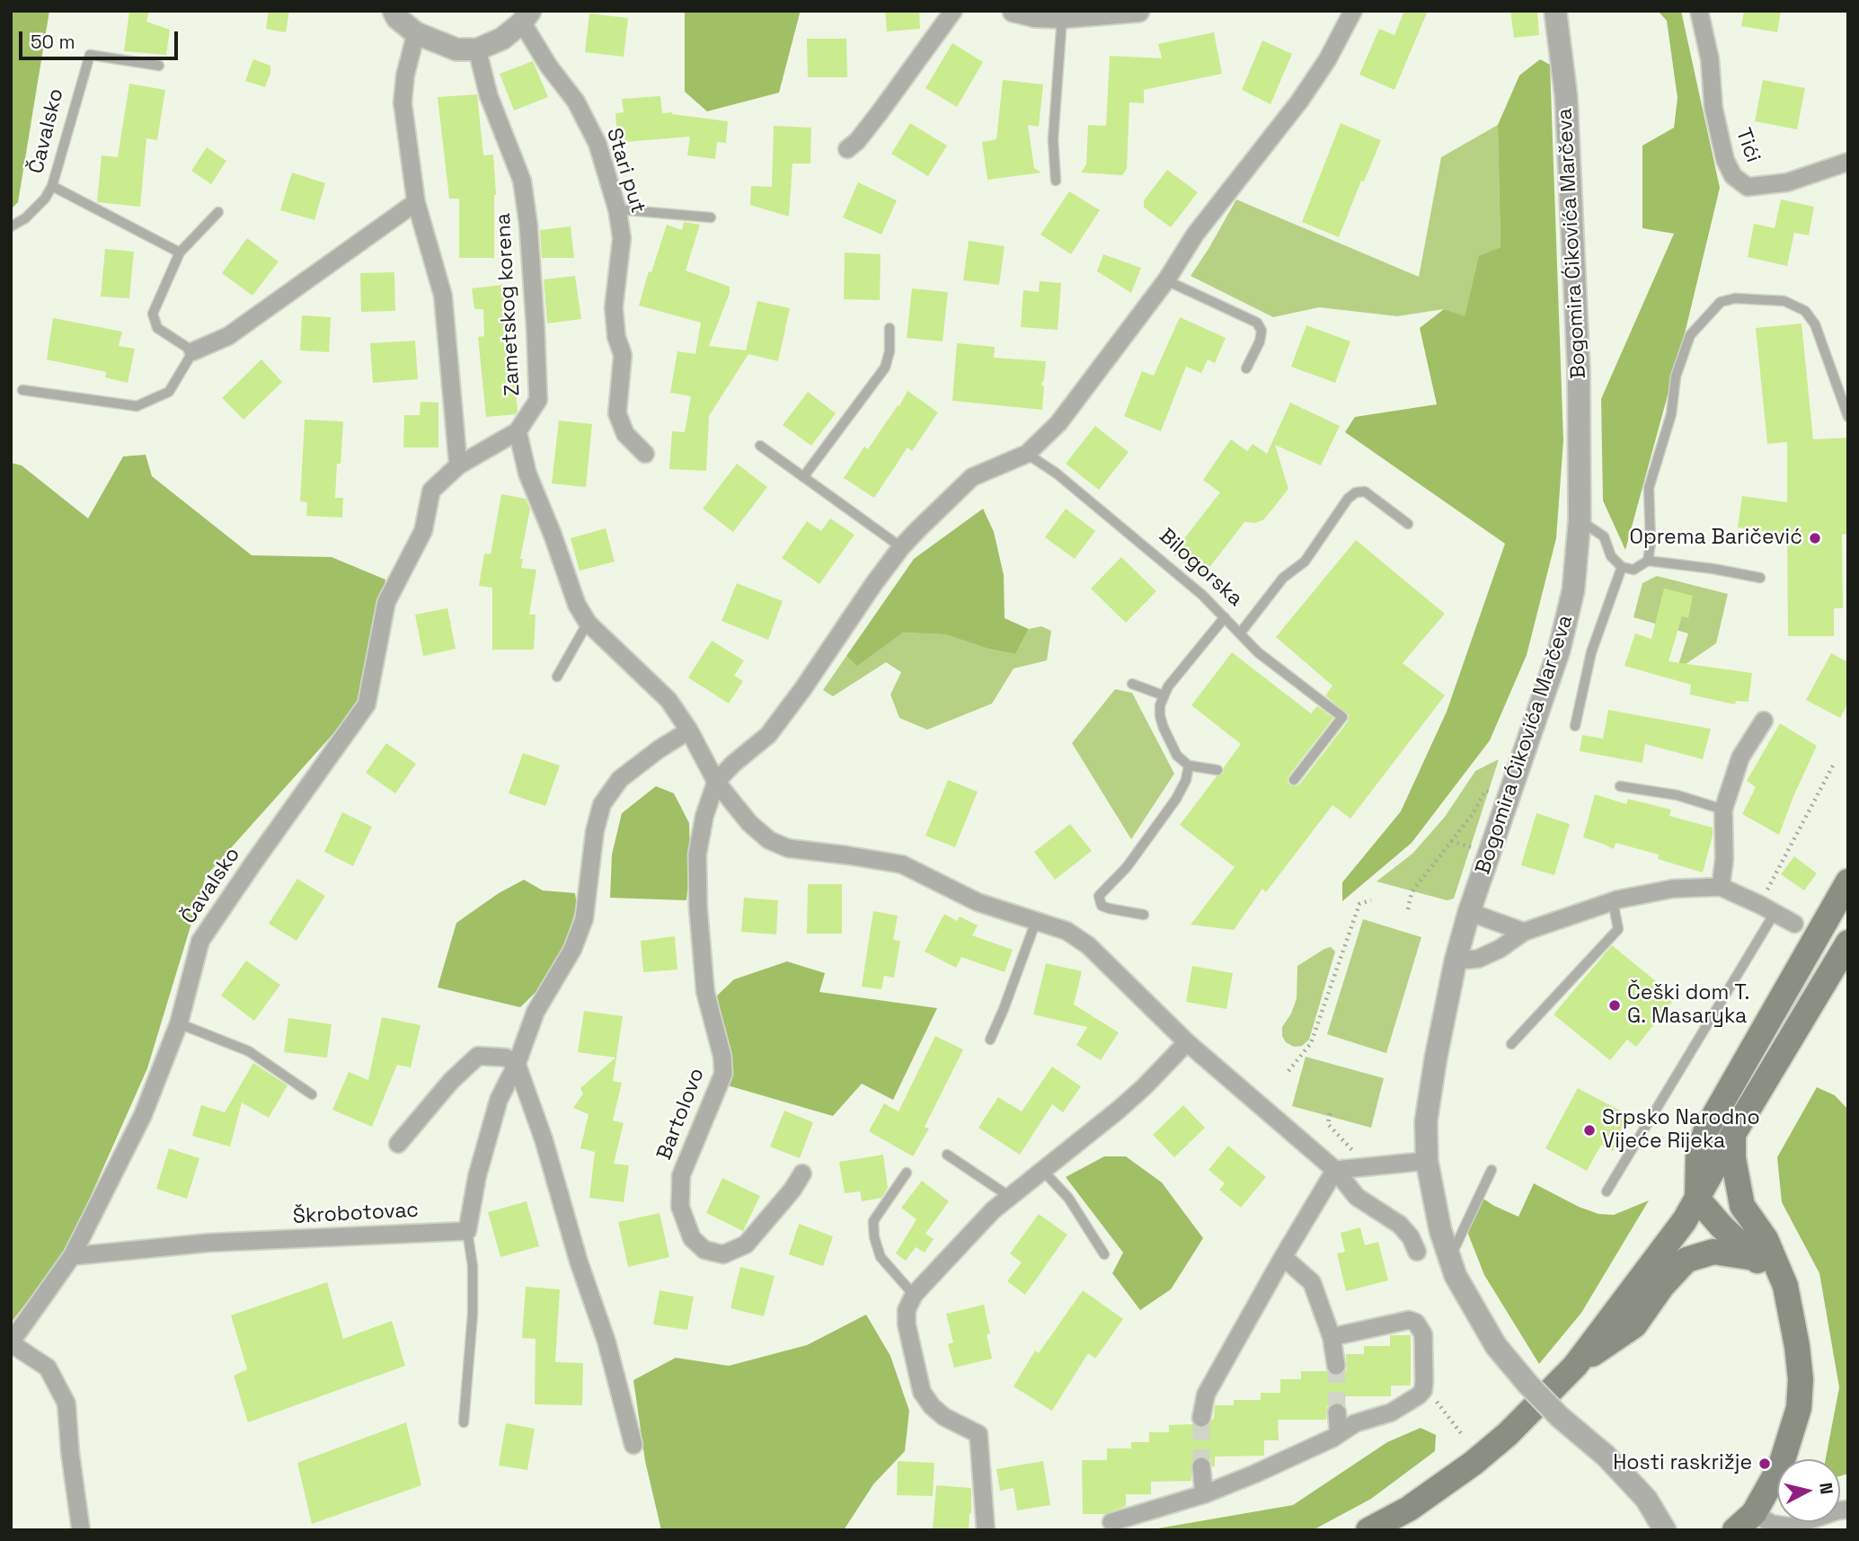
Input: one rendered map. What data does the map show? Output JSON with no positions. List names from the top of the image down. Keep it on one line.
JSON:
{"streets":{"street":["Čavalsko","Tići","Stari put","Bogomira Ćikovića Marčeva","Zametskog korena","Bartolovo","Škrobotovac"],"lane":["Bilogorska"]},"crossings":[["Čavalsko","Zametskog korena"],["Čavalsko","Škrobotovac"]],"places":["Oprema Baričević","Češki dom T. G. Masaryka","Srpsko Narodno Vijeće Rijeka","Hosti raskrižje"],"scale_bar":"50 m","north":"right"}
